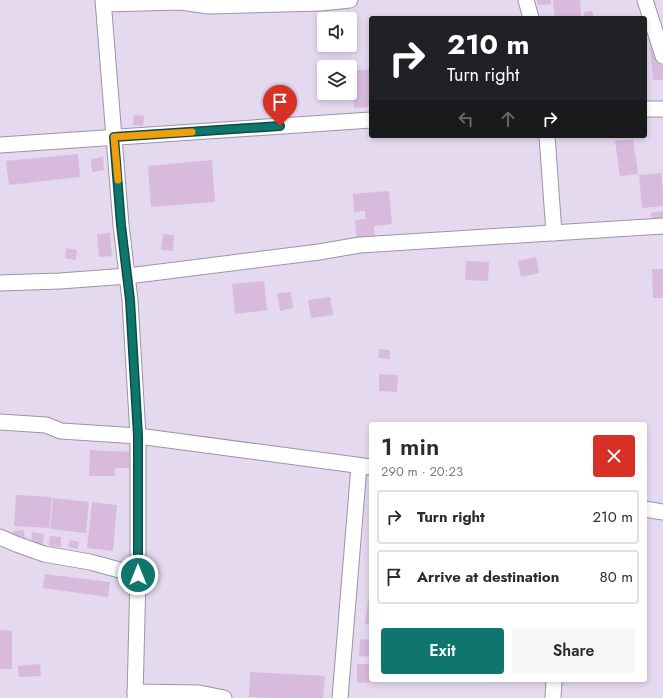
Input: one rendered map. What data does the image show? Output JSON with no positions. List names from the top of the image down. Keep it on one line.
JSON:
{"page":{"turn":["210 m","Turn right"],"heading":["1 min","290 m · 20:23"],"list":[{"name":"Turn right","value":"210 m"},{"name":"Arrive at destination","value":"80 m"}],"buttons":["Exit","Share"]}}
